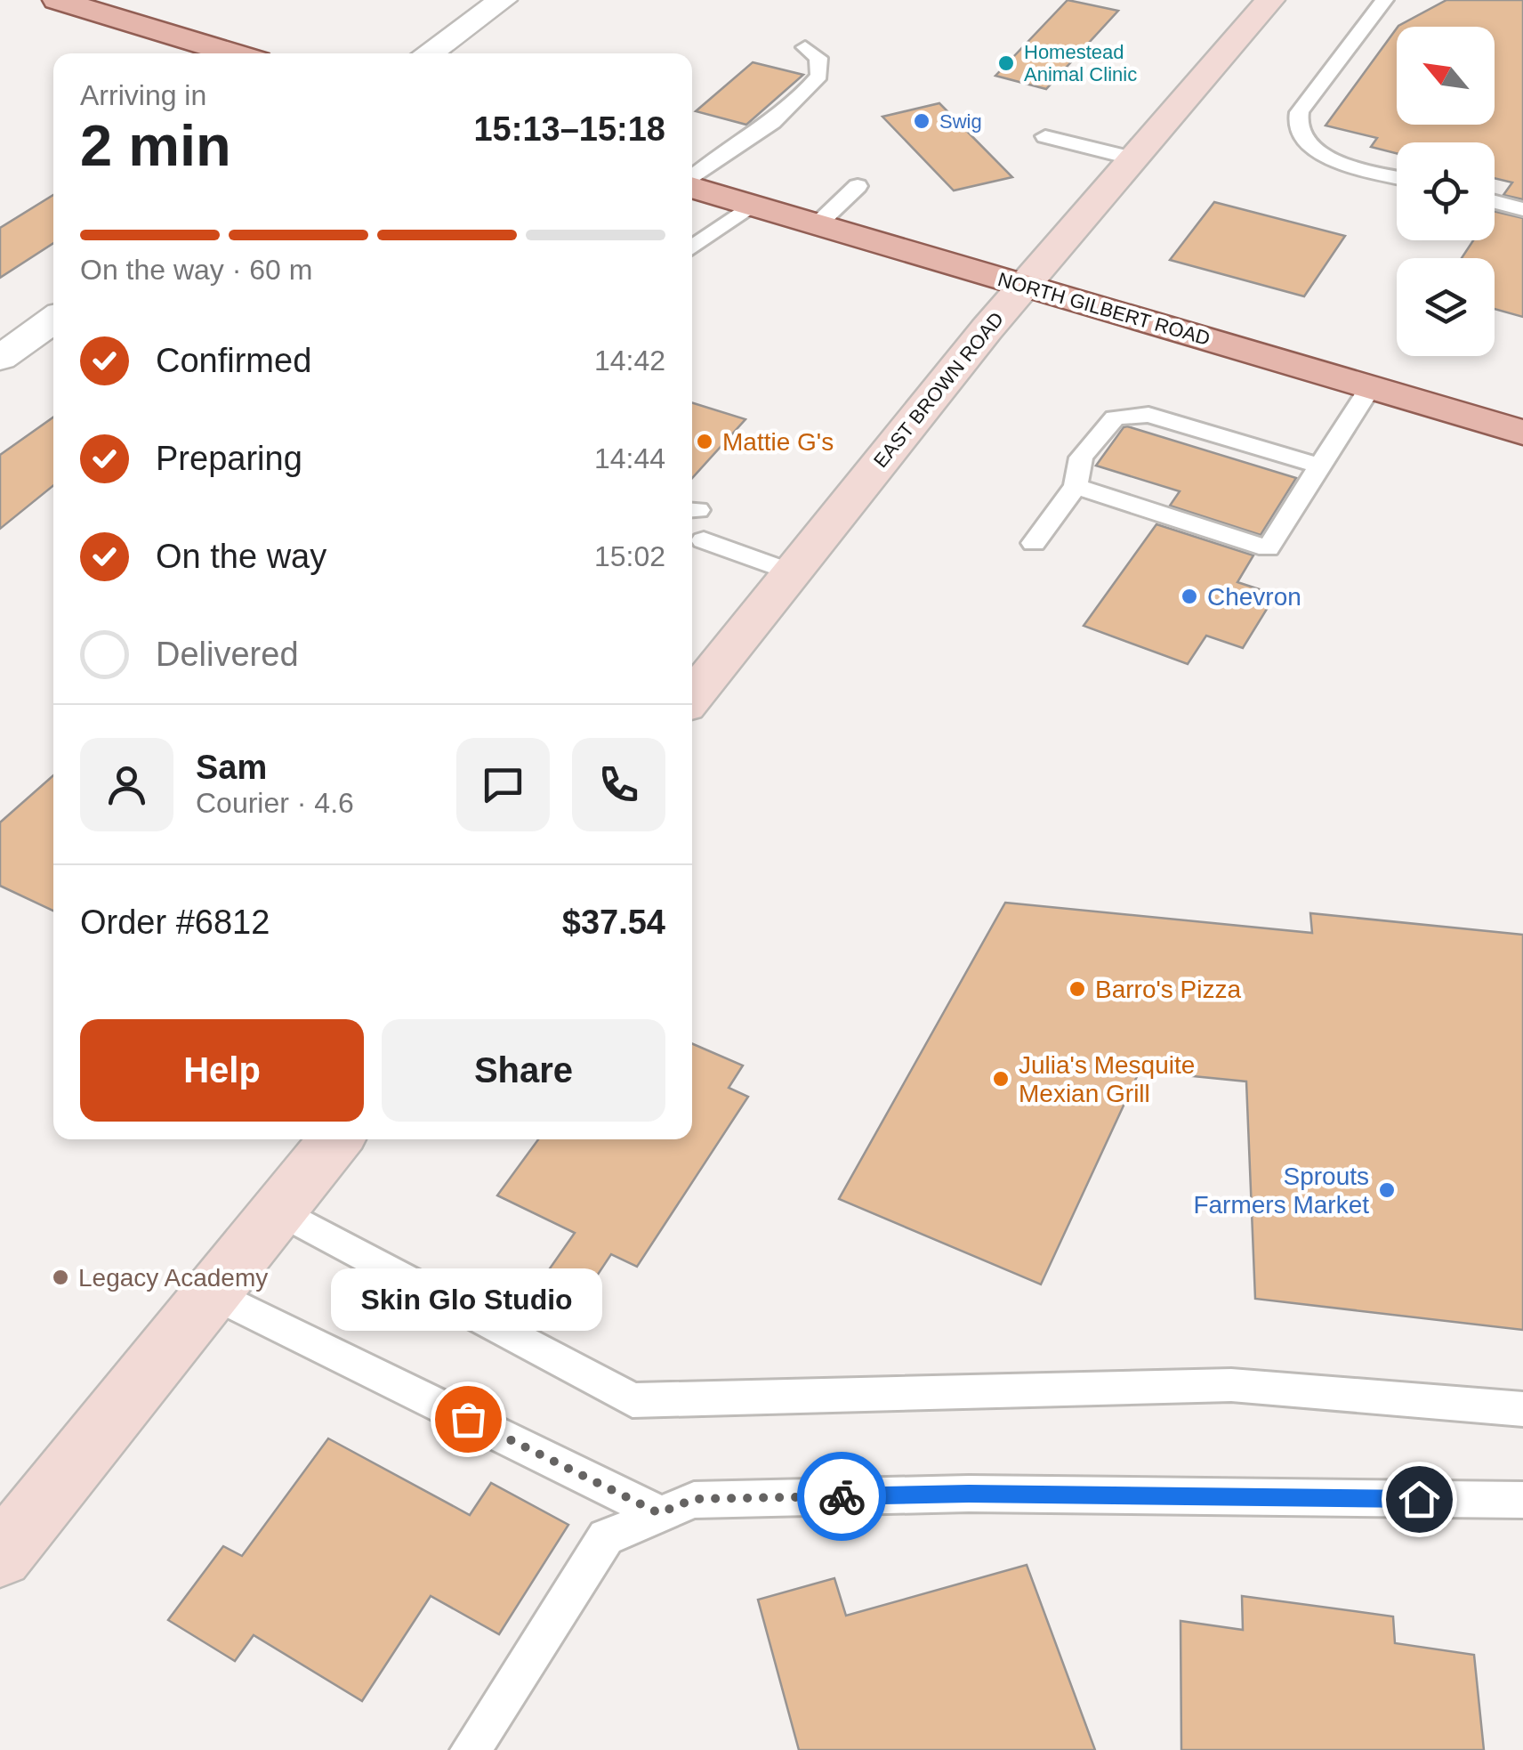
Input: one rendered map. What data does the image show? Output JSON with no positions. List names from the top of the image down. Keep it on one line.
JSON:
{"streets":{"main road":["NORTH GILBERT ROAD","EAST BROWN ROAD"]},"crossings":[["NORTH GILBERT ROAD","EAST BROWN ROAD"]],"places":["Homestead Animal Clinic","Swig","Mattie G's","Chevron","Barro's Pizza","Julia's Mesquite Mexian Grill","Sprouts Farmers Market","Legacy Academy","Skin Glo Studio"],"north":"top left","page":{"heading":["2 min","Arriving in","15:13–15:18"],"panel":["Sam","Courier · 4.6","Order #6812","$37.54"],"bar":"On the way · 60 m","list":[["Confirmed","14:42"],["Preparing","14:44"],["On the way","15:02"],"Delivered"],"buttons":["Help","Share"],"bubble":"Skin Glo Studio"}}
